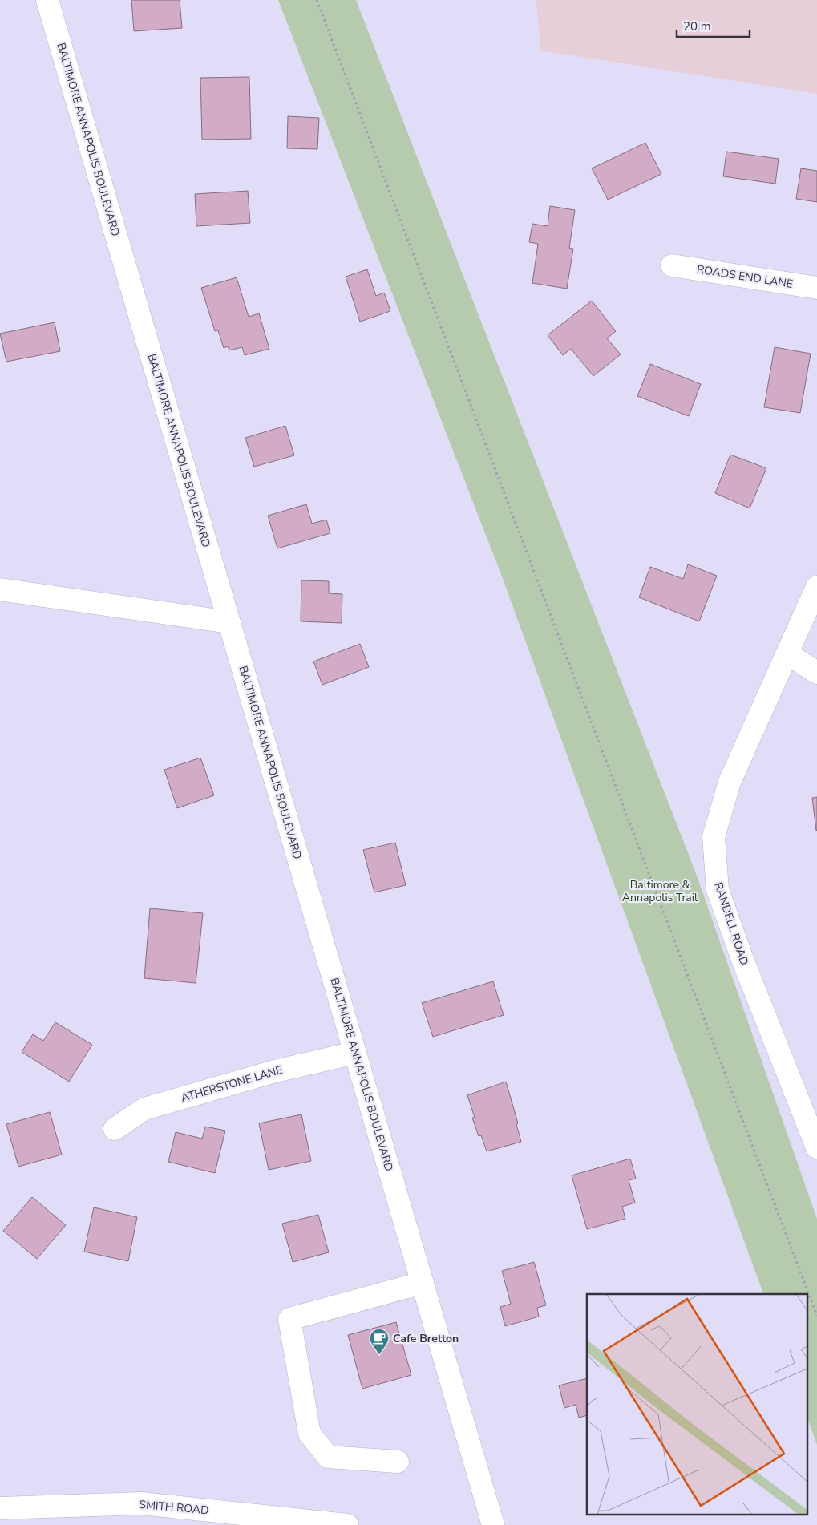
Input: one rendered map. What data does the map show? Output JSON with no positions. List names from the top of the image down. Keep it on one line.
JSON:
{"streets":{"street":["BALTIMORE ANNAPOLIS BOULEVARD","ROADS END LANE","RANDELL ROAD","ATHERSTONE LANE","SMITH ROAD"]},"crossings":[["BALTIMORE ANNAPOLIS BOULEVARD","ATHERSTONE LANE"]],"parks":["Baltimore & Annapolis Trail"],"places":{"cafe":["Cafe Bretton"]},"scale_bar":"20 m"}
